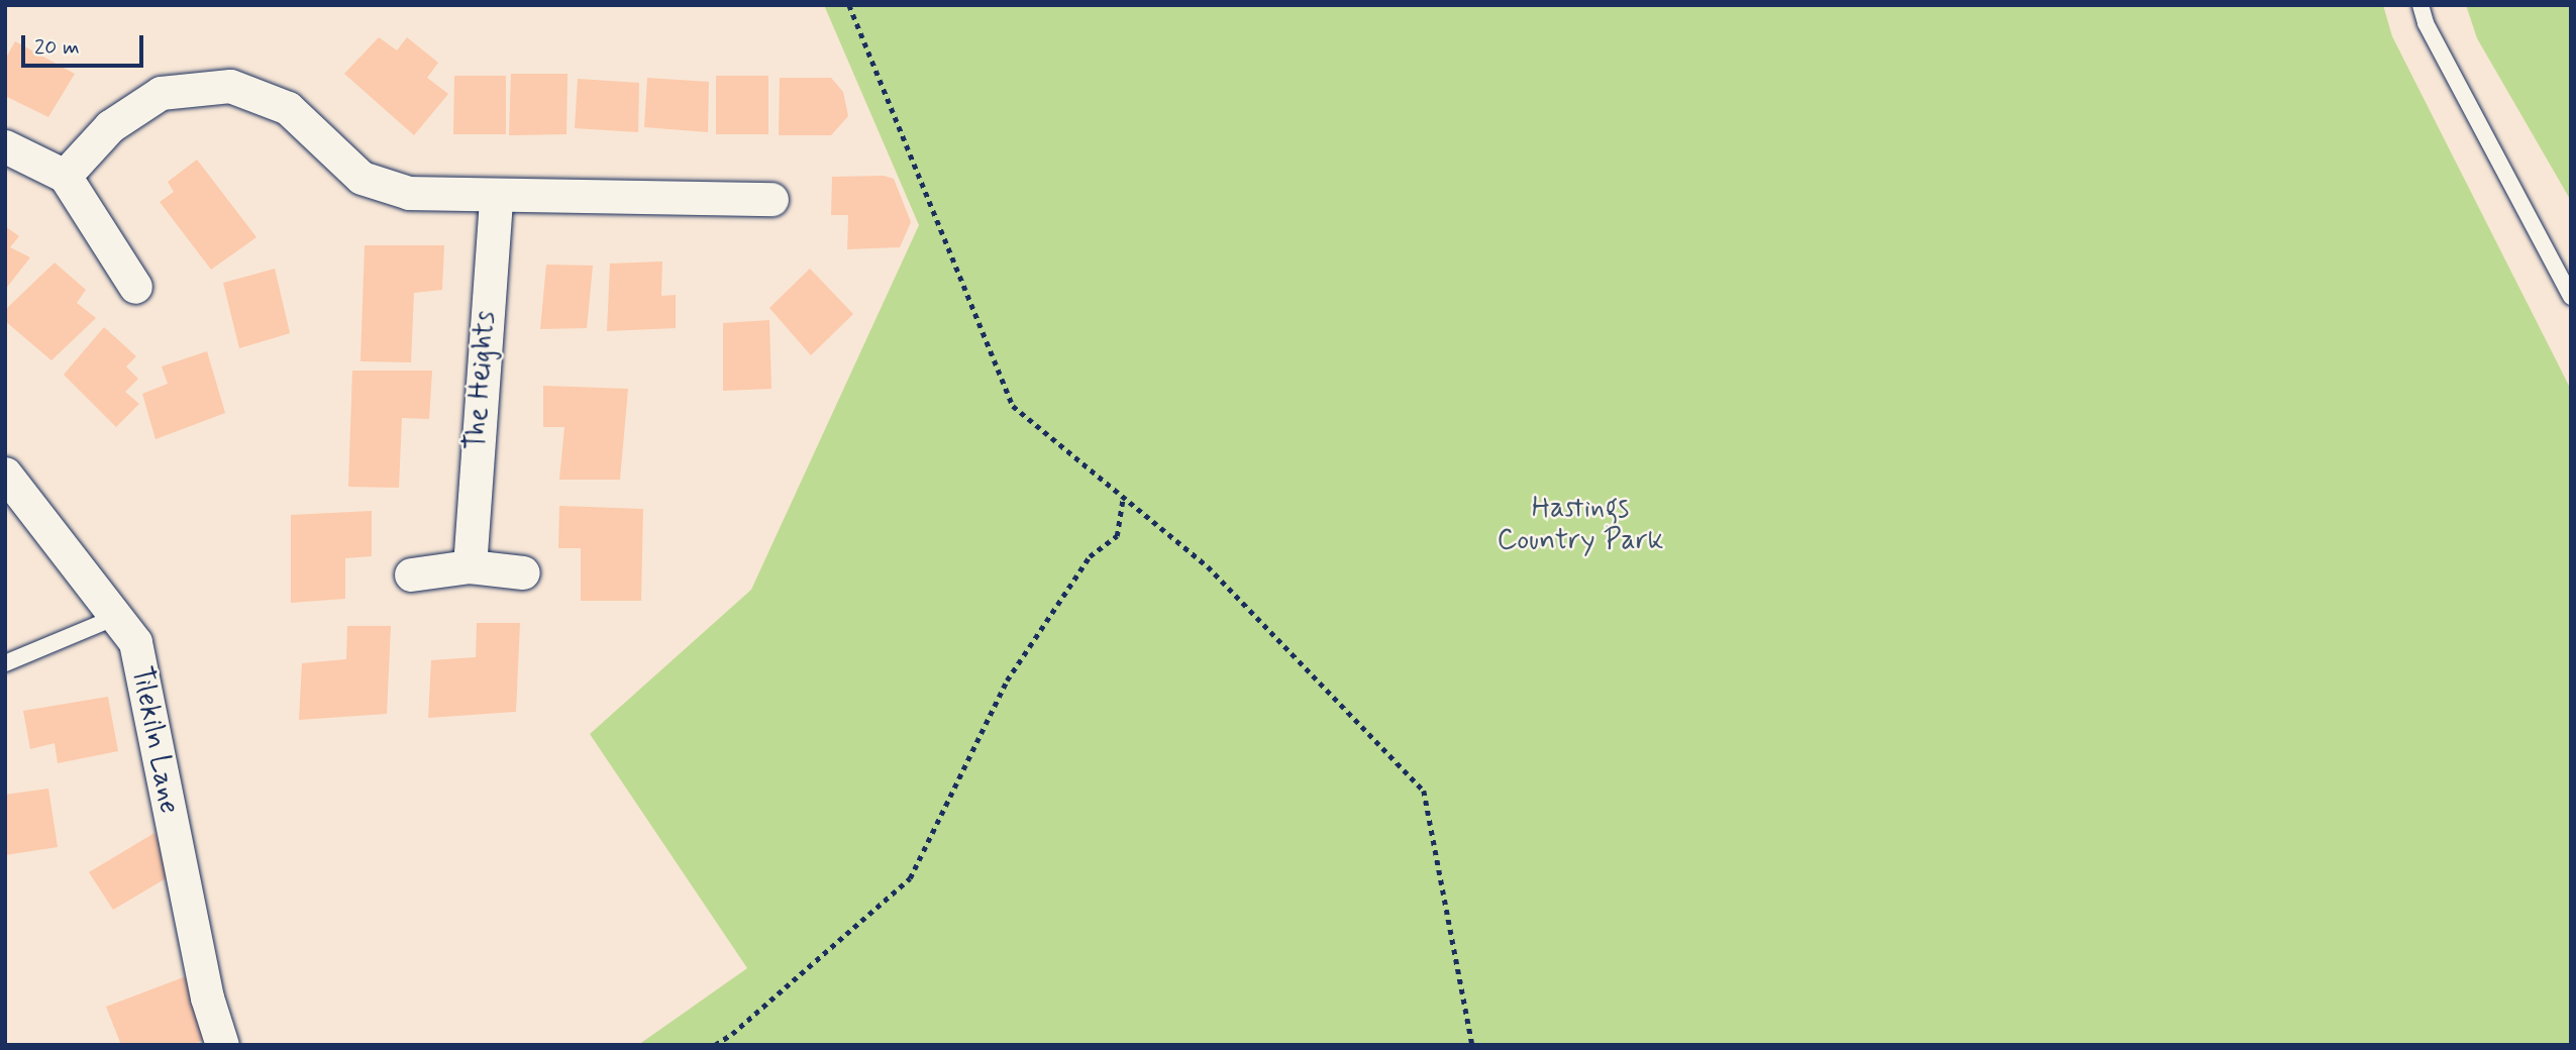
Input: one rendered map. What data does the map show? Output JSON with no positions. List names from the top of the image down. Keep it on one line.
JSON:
{"streets":{"street":["The Heights","Tilekiln Lane"]},"parks":["Hastings Country Park"],"scale_bar":"20 m"}
